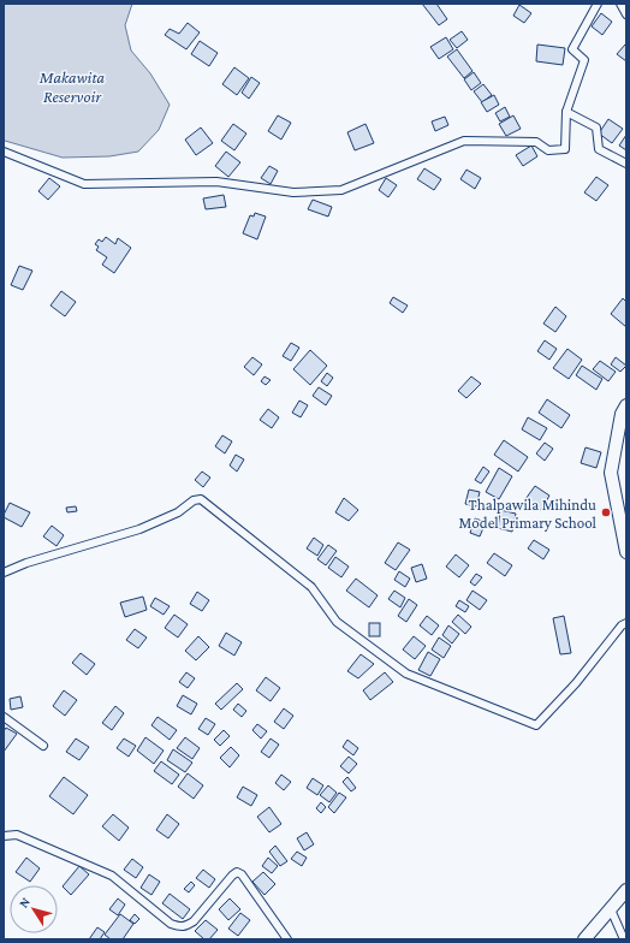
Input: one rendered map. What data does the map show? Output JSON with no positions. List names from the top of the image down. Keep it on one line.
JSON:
{"water":["Makawita Reservoir"],"places":["Thalpawila Mihindu Model Primary School"],"north":"top left"}
